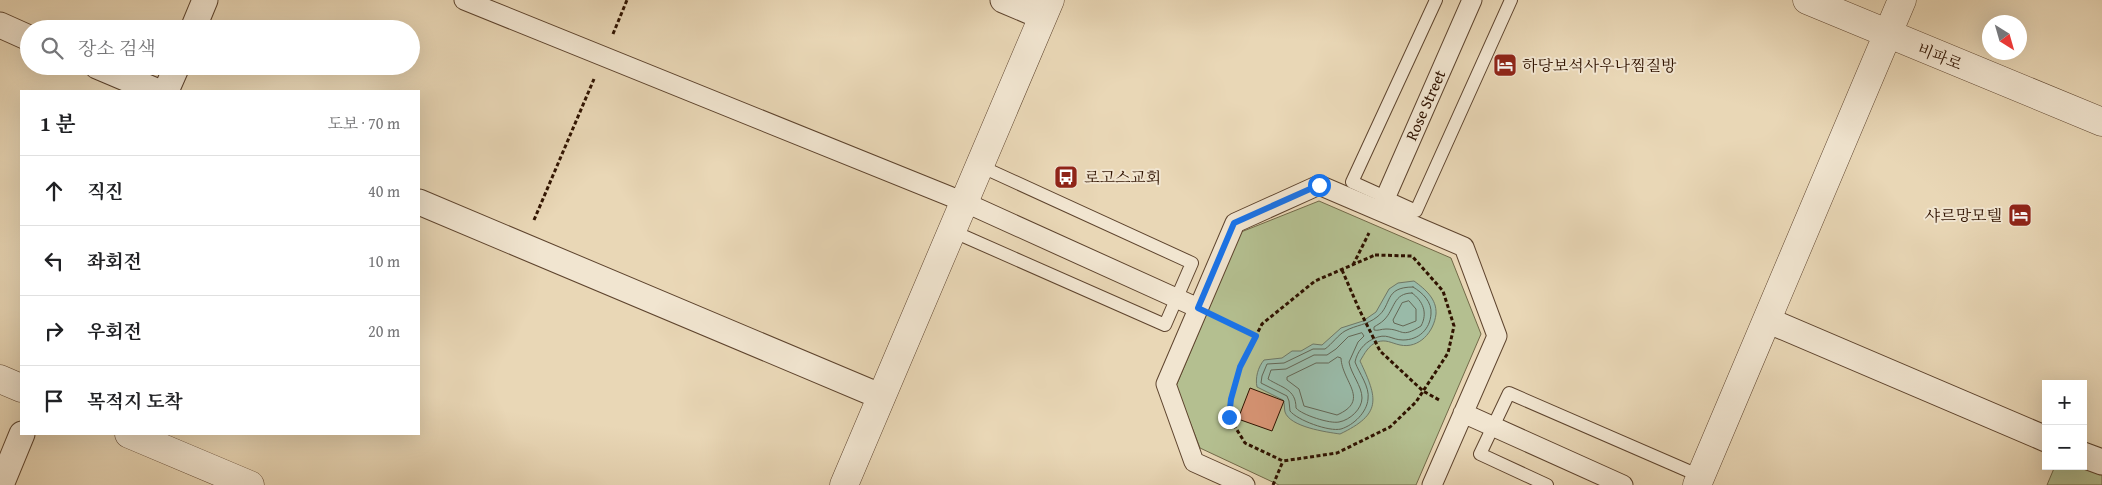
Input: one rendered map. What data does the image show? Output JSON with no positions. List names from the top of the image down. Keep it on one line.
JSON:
{"streets":{"street":["비파로","Rose Street"]},"places":{"hotel":["하당보석사우나찜질방","샤르망모텔"],"bus stop":["로고스교회"]},"north":"bottom right","page":{"search":"장소 검색","heading":["1 분","도보 · 70 m"],"list":[["직진","40 m"],["좌회전","10 m"],["우회전","20 m"],"목적지 도착"],"map_buttons":["+","−"]}}
